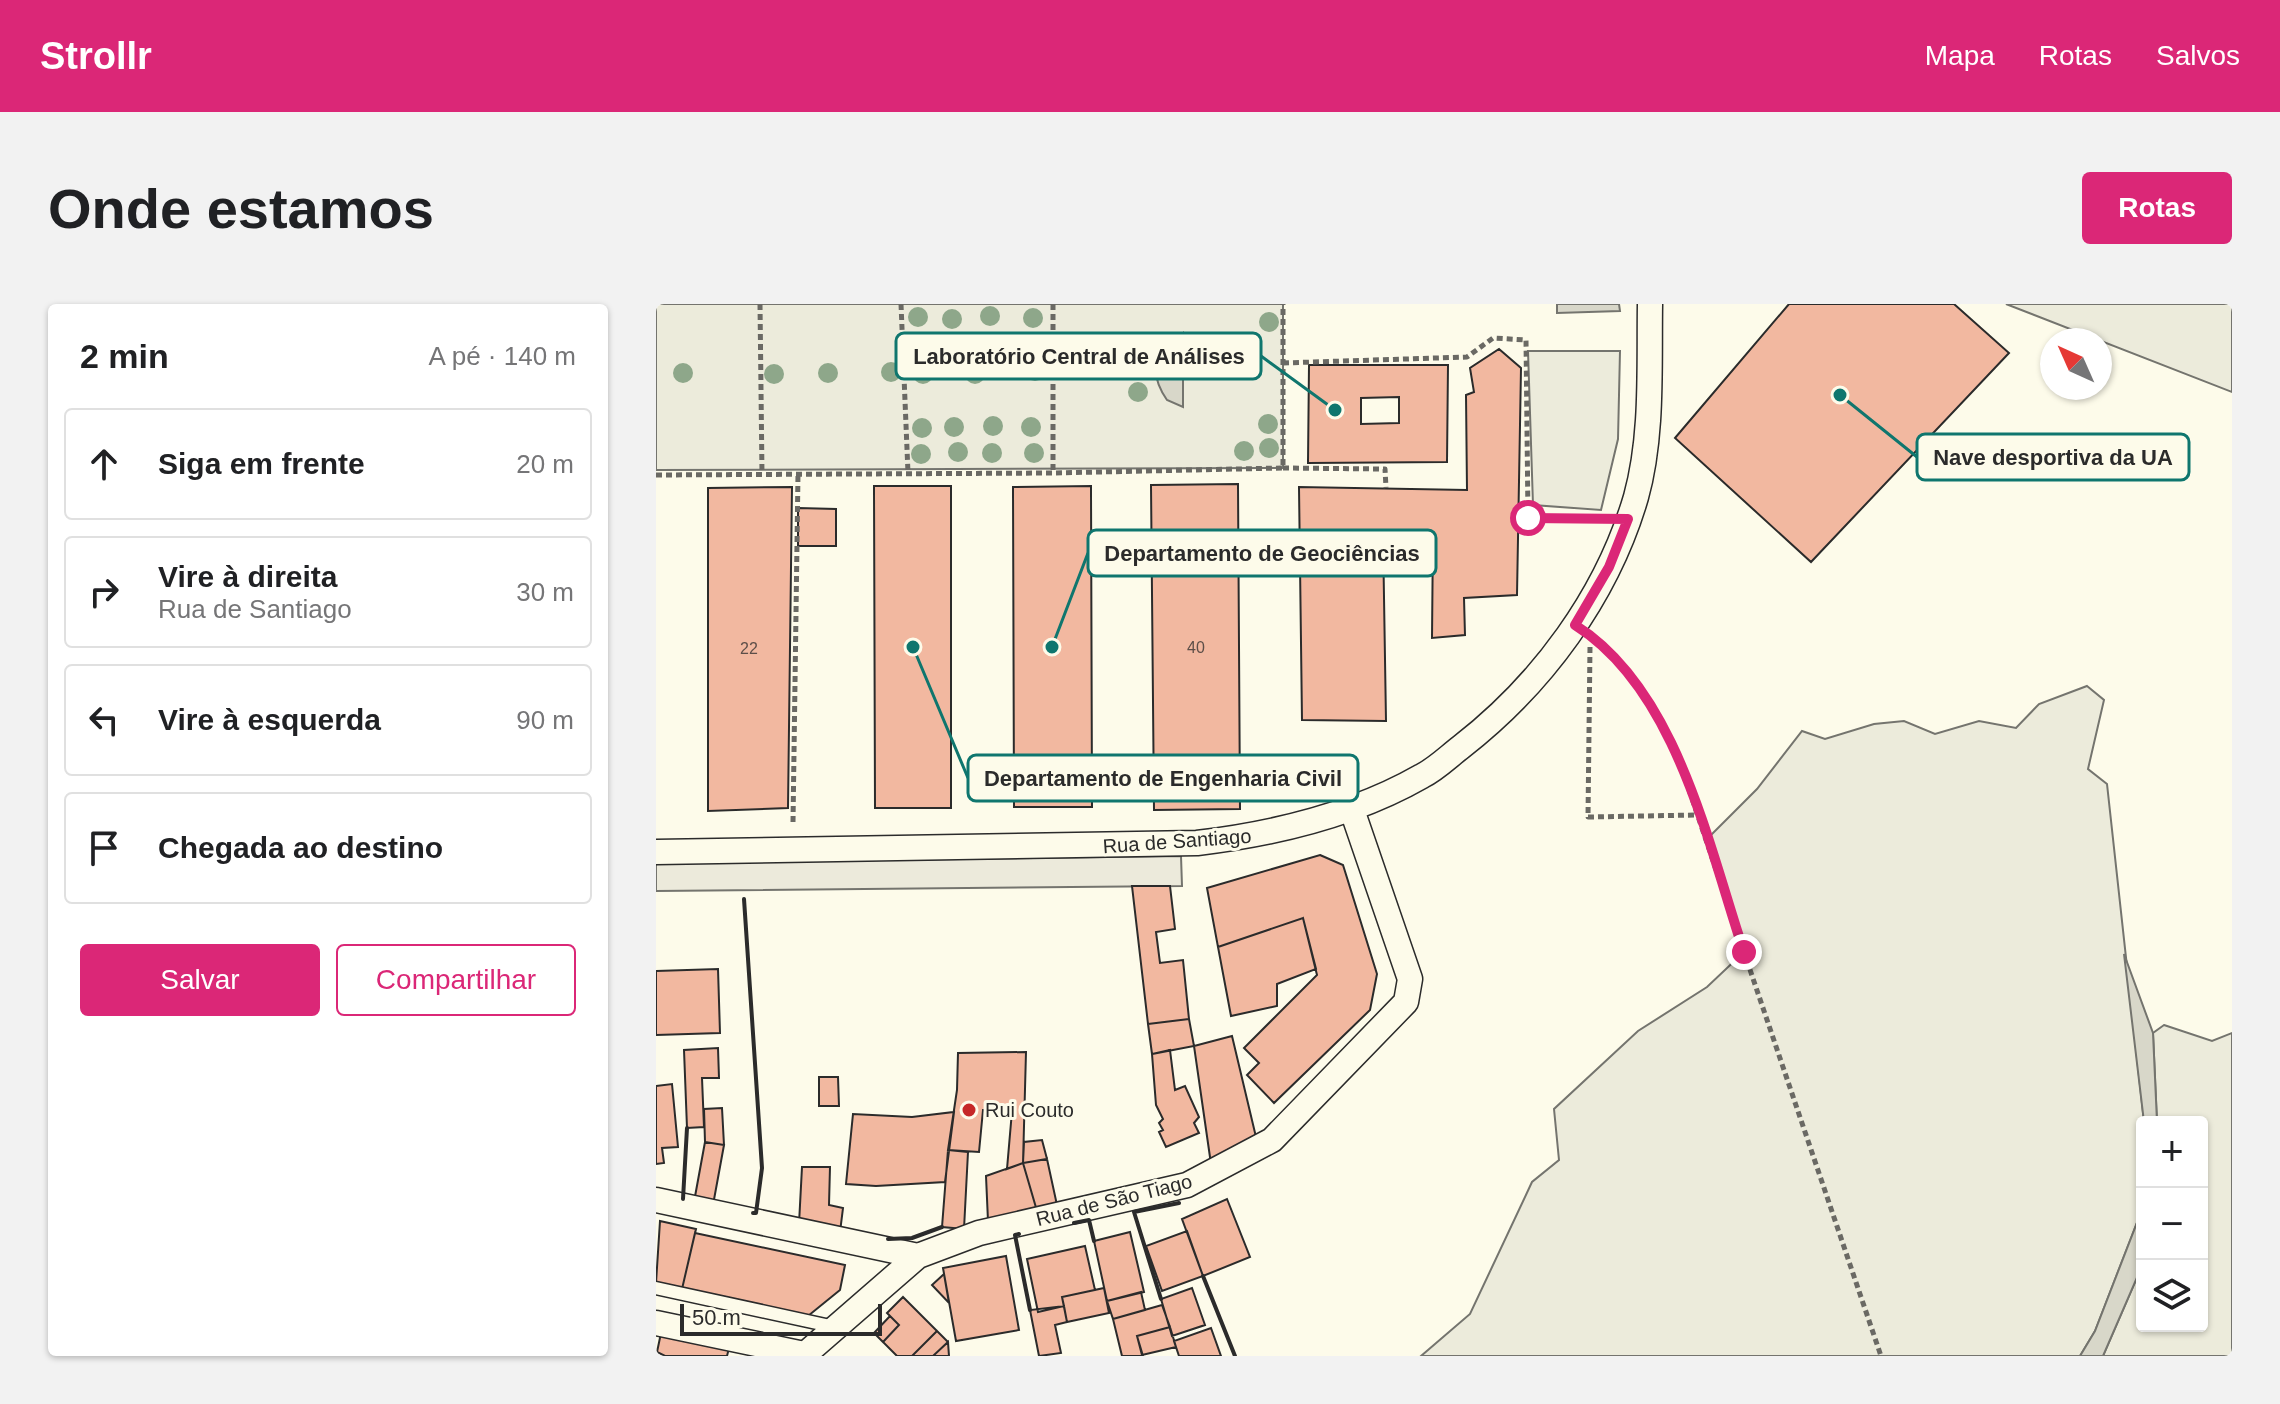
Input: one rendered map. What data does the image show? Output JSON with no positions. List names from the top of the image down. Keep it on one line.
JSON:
{"streets":{"street":["Rua de Santiago","Rua de São Tiago"]},"crossings":[["Rua de Santiago","Rua de São Tiago"]],"places":["Nave desportiva da UA","Laboratório Central de Análises","Departamento de Engenharia Civil","Departamento de Geociências","Rui Couto"],"house_numbers":["40","22"],"scale_bar":"50 m","north":"top left","page":{"header":"Strollr","nav":["Mapa","Rotas","Salvos"],"buttons":["Rotas",["Salvar","Compartilhar"]],"title":"Onde estamos","heading":["2 min","A pé · 140 m"],"list":[["Siga em frente","20 m"],["Vire à direita","Rua de Santiago","30 m"],["Vire à esquerda","90 m"],"Chegada ao destino"],"map_buttons":["+","−"],"scale":"50 m"}}
